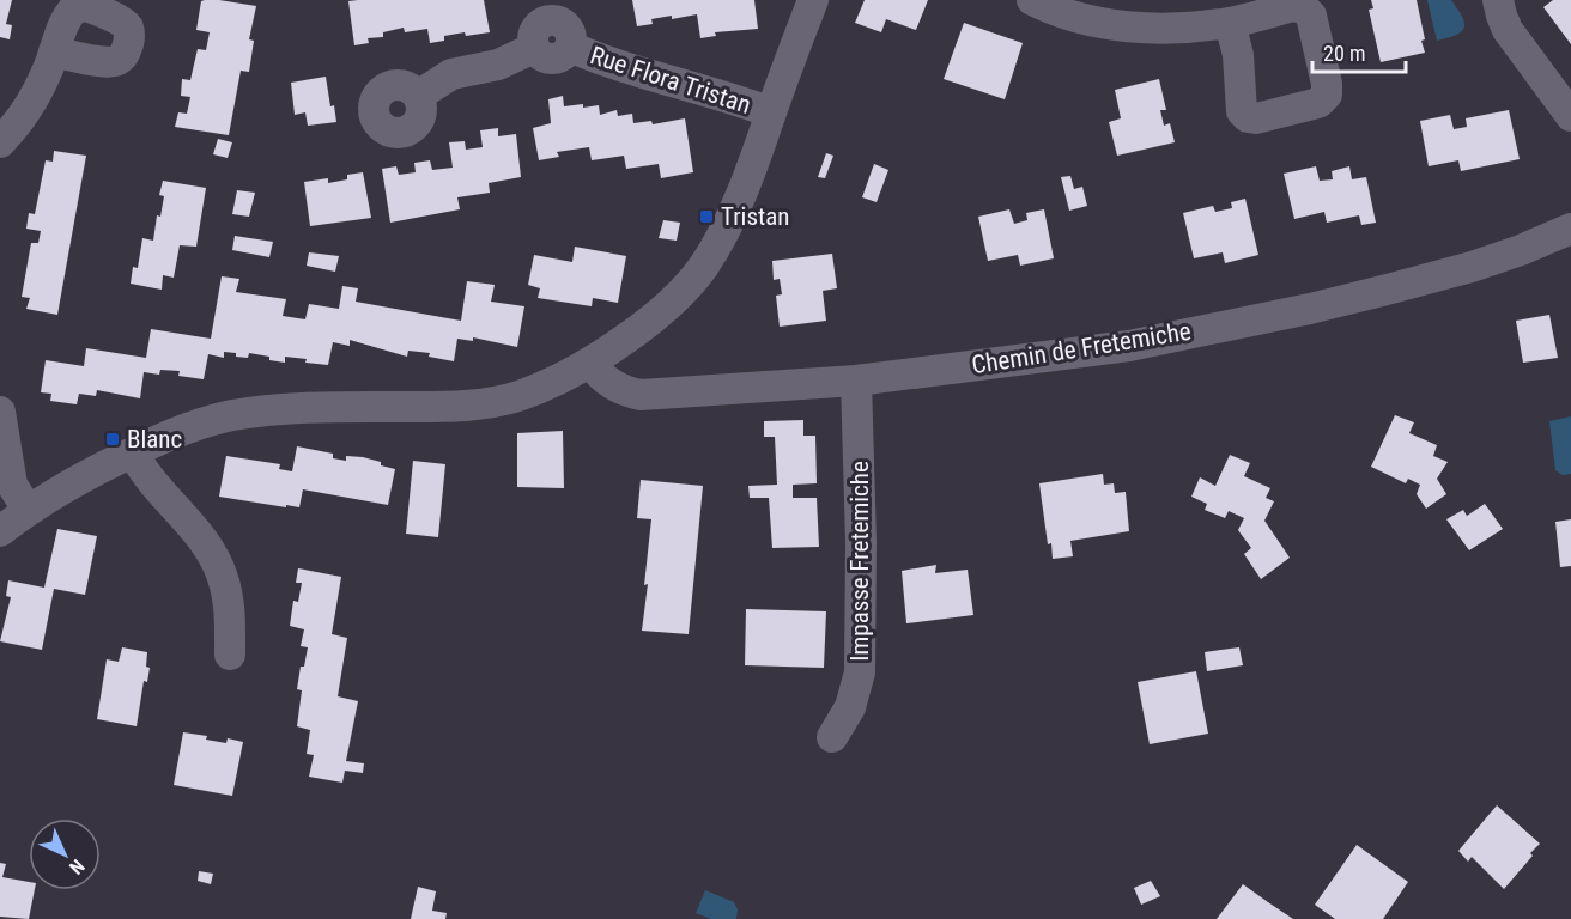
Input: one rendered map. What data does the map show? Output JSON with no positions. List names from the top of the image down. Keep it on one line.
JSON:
{"streets":{"street":["Rue Flora Tristan","Chemin de Fretemiche","Impasse Fretemiche"]},"crossings":[["Chemin de Fretemiche","Impasse Fretemiche"]],"places":{"transit":["Tristan","Blanc"]},"scale_bar":"20 m","north":"bottom right"}
